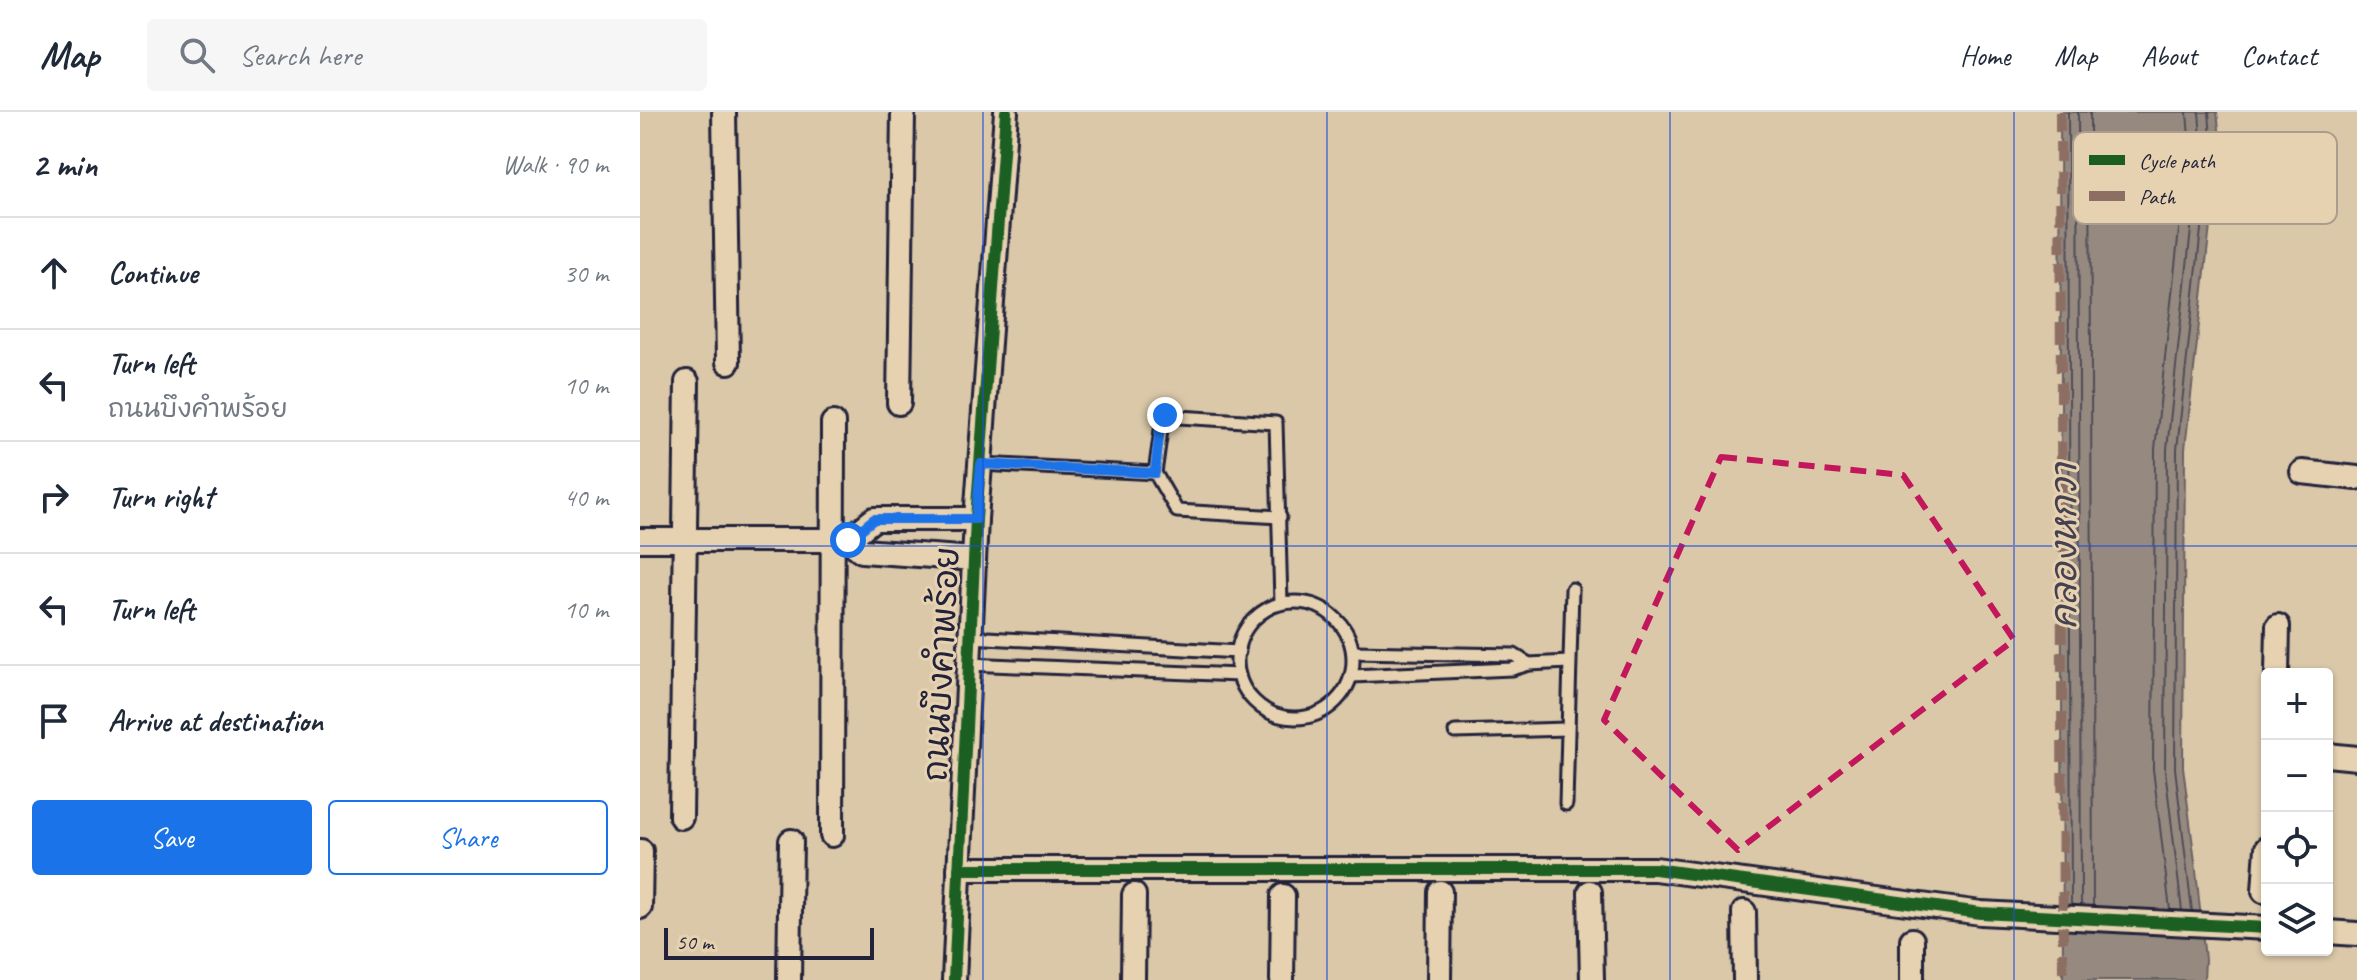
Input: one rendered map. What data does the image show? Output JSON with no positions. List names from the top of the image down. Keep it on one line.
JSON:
{"streets":{"street":["ถนนบึงคำพร้อย"]},"water":["คลองหกวา"],"legend":["Cycle path","Path"],"scale_bar":"50 m","page":{"header":"Map","search":"Search here","nav":["Home","Map","About","Contact"],"heading":["2 min","Walk · 90 m"],"list":[["Continue","30 m"],["Turn left","ถนนบึงคำพร้อย","10 m"],["Turn right","40 m"],["Turn left","10 m"],"Arrive at destination"],"map_buttons":["+","−"],"buttons":["Save","Share"],"scale":"50 m"}}
